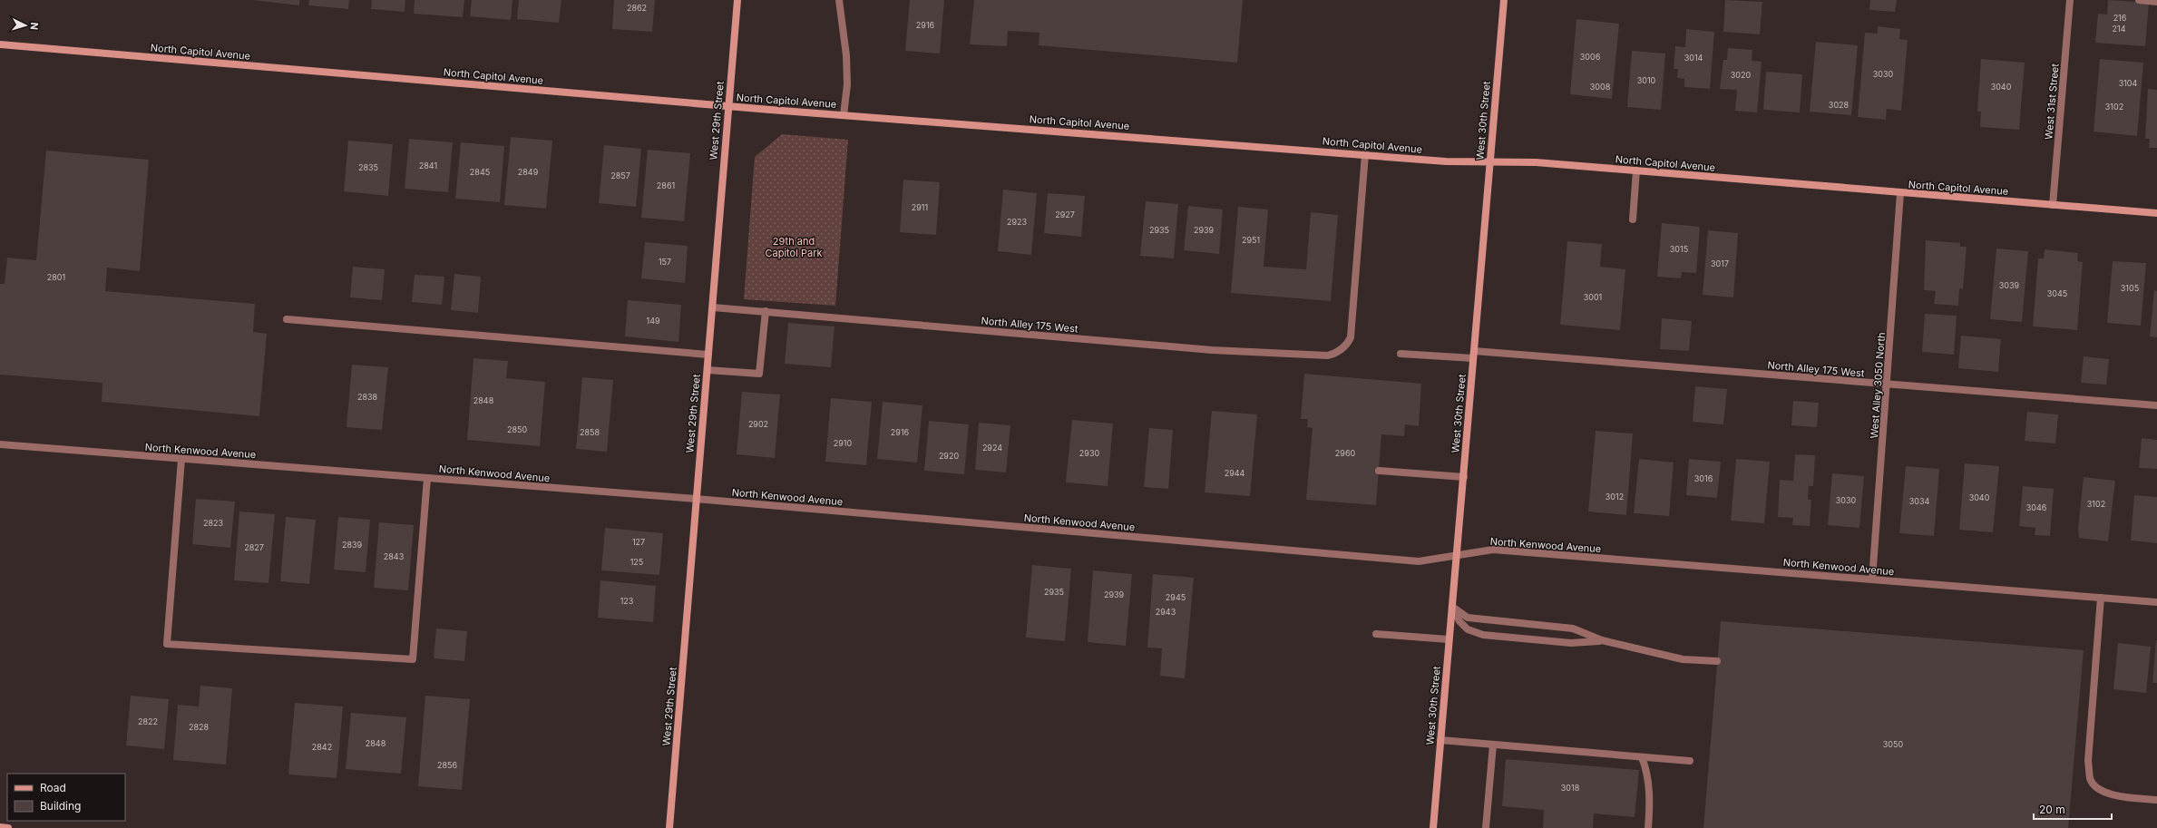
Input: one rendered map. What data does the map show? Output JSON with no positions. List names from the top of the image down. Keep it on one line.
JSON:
{"streets":{"main road":["North Capitol Avenue","West 29th Street","West 30th Street"],"street":["West 31st Street","North Alley 175 West","West Alley 3050 North","North Kenwood Avenue"]},"crossings":[["North Capitol Avenue","West 31st Street"],["North Capitol Avenue","West 29th Street"],["North Capitol Avenue","West 30th Street"],["North Capitol Avenue","North Alley 175 West"],["North Capitol Avenue","West Alley 3050 North"],["West 29th Street","North Alley 175 West"],["West 29th Street","North Kenwood Avenue"],["West 30th Street","North Alley 175 West"],["West 30th Street","North Kenwood Avenue"],["North Alley 175 West","West Alley 3050 North"],["West Alley 3050 North","North Kenwood Avenue"]],"parks":["29th and Capitol Park"],"house_numbers":["2862","216","2916","214","3006","3014","3030","3020","3010","3104","3008","3040","3028","3102","2841","2835","2845","2849","2857","2861","2911","2927","2923","2935","2939","2951","3015","157","3017","2801","3039","3105","3045","3001","149","2838","2848","2902","2850","2858","2916","2910","2924","2930","2960","2920","2944","3016","3012","3040","3030","3034","3102","3046","2823","127","2839","2827","2843","125","2935","2939","2945","123","2943","2822","2828","2848","3050","2842","2856","3018"],"legend":["Road","Building"],"scale_bar":"20 m","north":"right"}
